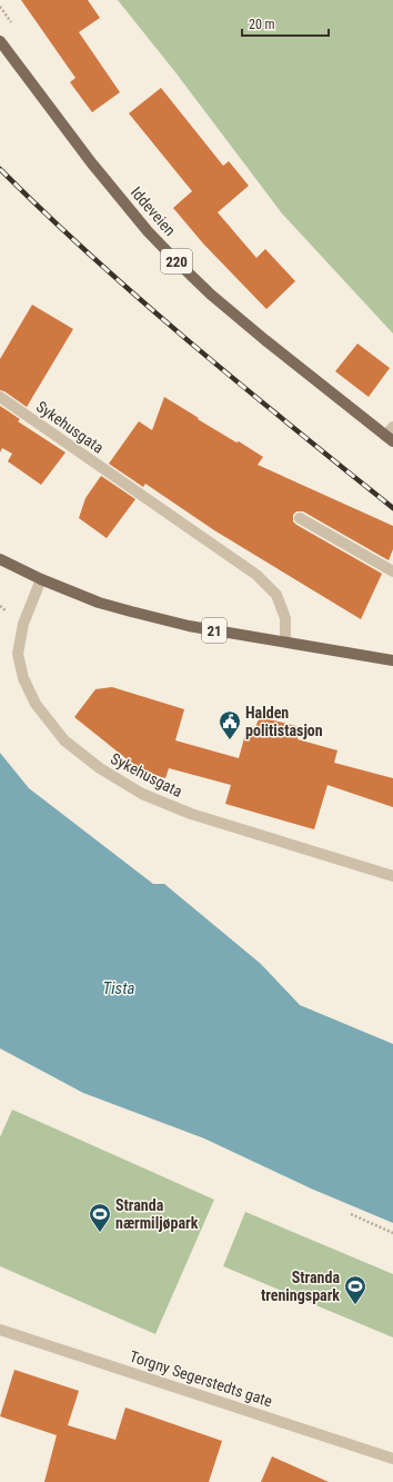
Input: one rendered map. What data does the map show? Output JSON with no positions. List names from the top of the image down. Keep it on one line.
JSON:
{"streets":{"main road":["Iddeveien","220","21"],"street":["Sykehusgata","Torgny Segerstedts gate"]},"crossings":[["Sykehusgata","21"]],"water":["Tista"],"places":{"public building":["Halden politistasjon"],"sports":["Stranda nærmiljøpark","Stranda treningspark"]},"scale_bar":"20 m"}
